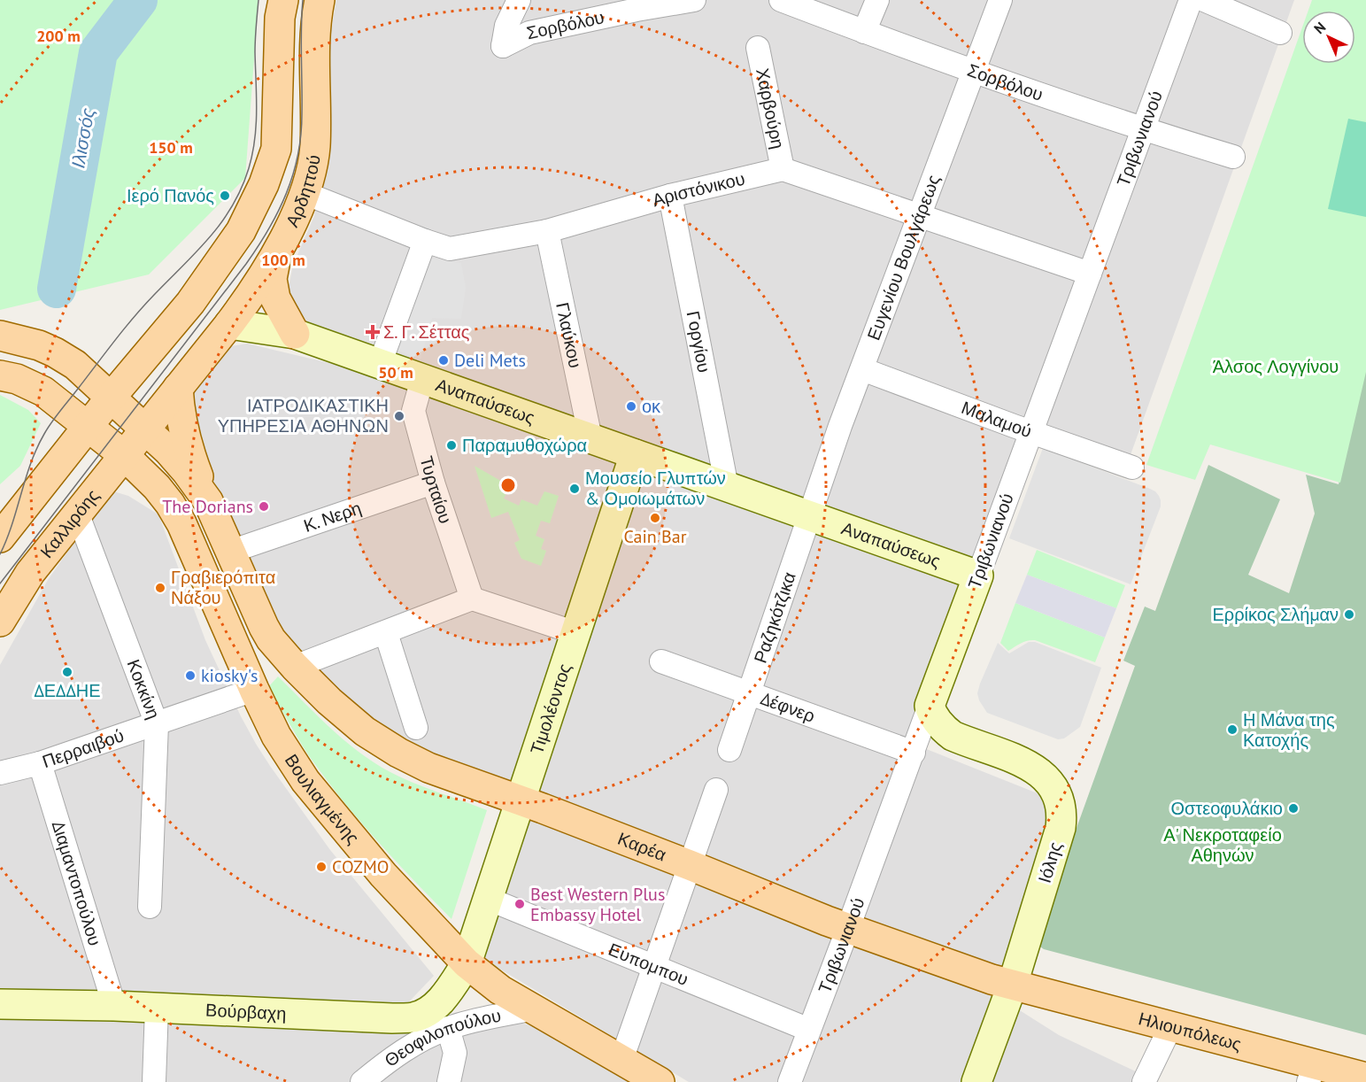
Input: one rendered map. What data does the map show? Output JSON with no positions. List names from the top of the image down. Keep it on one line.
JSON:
{"streets":{"main road":["Αρδηττού","Καλλιρόης","Βουλιαγμένης","Καρέα","Ηλιουπόλεως"],"street":["Σορβόλου","Χαρβούρη","Τριβωνιανού","Αριστόνικου","Ευγενίου Βουλγάρεως","Γλαύκου","Γοργίου","Αναπαύσεως","Μαλαμού","Τυρταίου","Κ. Νερη","Ραζηκότζικα","Κοκκίνη","Δέφνερ","Τιμολέοντος","Περραιβού","Ιόλης","Διαμαντοπούλου","Ευπομπου","Βούρβαχη","Θεοφιλοπούλου"]},"crossings":[["Σορβόλου","Τριβωνιανού"],["Σορβόλου","Ευγενίου Βουλγάρεως"],["Χαρβούρη","Αριστόνικου"],["Τριβωνιανού","Αναπαύσεως"],["Τριβωνιανού","Μαλαμού"],["Τριβωνιανού","Δέφνερ"],["Τριβωνιανού","Καρέα"],["Τριβωνιανού","Ιόλης"],["Τριβωνιανού","Ευπομπου"],["Αρδηττού","Αριστόνικου"],["Αρδηττού","Αναπαύσεως"],["Αρδηττού","Καλλιρόης"],["Αριστόνικου","Γλαύκου"],["Αριστόνικου","Γοργίου"],["Ευγενίου Βουλγάρεως","Αναπαύσεως"],["Ευγενίου Βουλγάρεως","Μαλαμού"],["Ευγενίου Βουλγάρεως","Ραζηκότζικα"],["Γλαύκου","Αναπαύσεως"],["Γοργίου","Αναπαύσεως"],["Αναπαύσεως","Τυρταίου"],["Αναπαύσεως","Ραζηκότζικα"],["Αναπαύσεως","Τιμολέοντος"],["Τυρταίου","Κ. Νερη"],["Καλλιρόης","Κοκκίνη"],["Καλλιρόης","Βουλιαγμένης"],["Ραζηκότζικα","Δέφνερ"],["Κοκκίνη","Περραιβού"],["Τιμολέοντος","Βουλιαγμένης"],["Τιμολέοντος","Καρέα"],["Τιμολέοντος","Ευπομπου"],["Τιμολέοντος","Βούρβαχη"],["Περραιβού","Βουλιαγμένης"],["Περραιβού","Διαμαντοπούλου"],["Βουλιαγμένης","Βούρβαχη"],["Βουλιαγμένης","Θεοφιλοπούλου"],["Καρέα","Ιόλης"],["Καρέα","Ηλιουπόλεως"],["Ιόλης","Ηλιουπόλεως"],["Διαμαντοπούλου","Βούρβαχη"]],"water":["Ιλισσός"],"parks":["Άλσος Λογγίνου","Α' Νεκροταφείο Αθηνών"],"places":{"other":["Ιερό Πανός","Deli Mets","οκ","ΙΑΤΡΟΔΙΚΑΣΤΙΚΗ ΥΠΗΡΕΣΙΑ ΑΘΗΝΩΝ","Παραμυθοχώρα","Μουσείο Γλυπτών & Ομοιωμάτων","The Dorians","Cain Bar","Γραβιερόπιτα Νάξου","Ερρίκος Σλήμαν","ΔΕΔΔΗΕ","kiosky's","Η Μάνα της Κατοχής","Οστεοφυλάκιο","COZMO","Best Western Plus Embassy Hotel"],"health":["Σ. Γ. Σέττας"]},"north":"top left","rings":["200 m","150 m","100 m","50 m"]}
